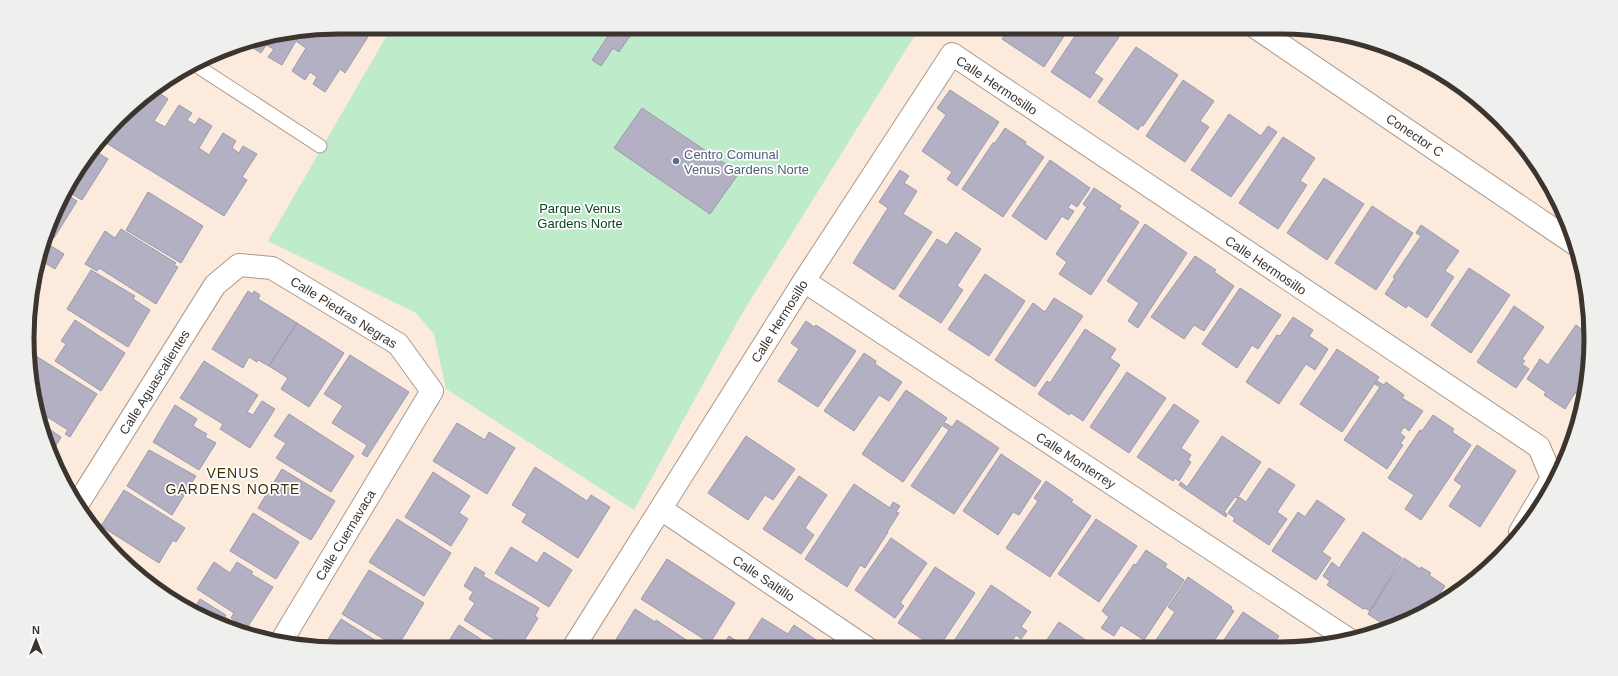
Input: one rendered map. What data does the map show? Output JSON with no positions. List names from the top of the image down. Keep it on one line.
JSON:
{"streets":{"street":["Calle Hermosillo","Conector C","Calle Piedras Negras","Calle Aguascalientes","Calle Monterrey","Calle Cuernavaca","Calle Saltillo"]},"crossings":[["Calle Hermosillo","Calle Monterrey"],["Calle Hermosillo","Calle Saltillo"],["Calle Piedras Negras","Calle Aguascalientes"],["Calle Piedras Negras","Calle Cuernavaca"]],"districts":["VENUS GARDENS NORTE"],"parks":["Parque Venus Gardens Norte"],"places":["Centro Comunal Venus Gardens Norte"],"north":"top"}
